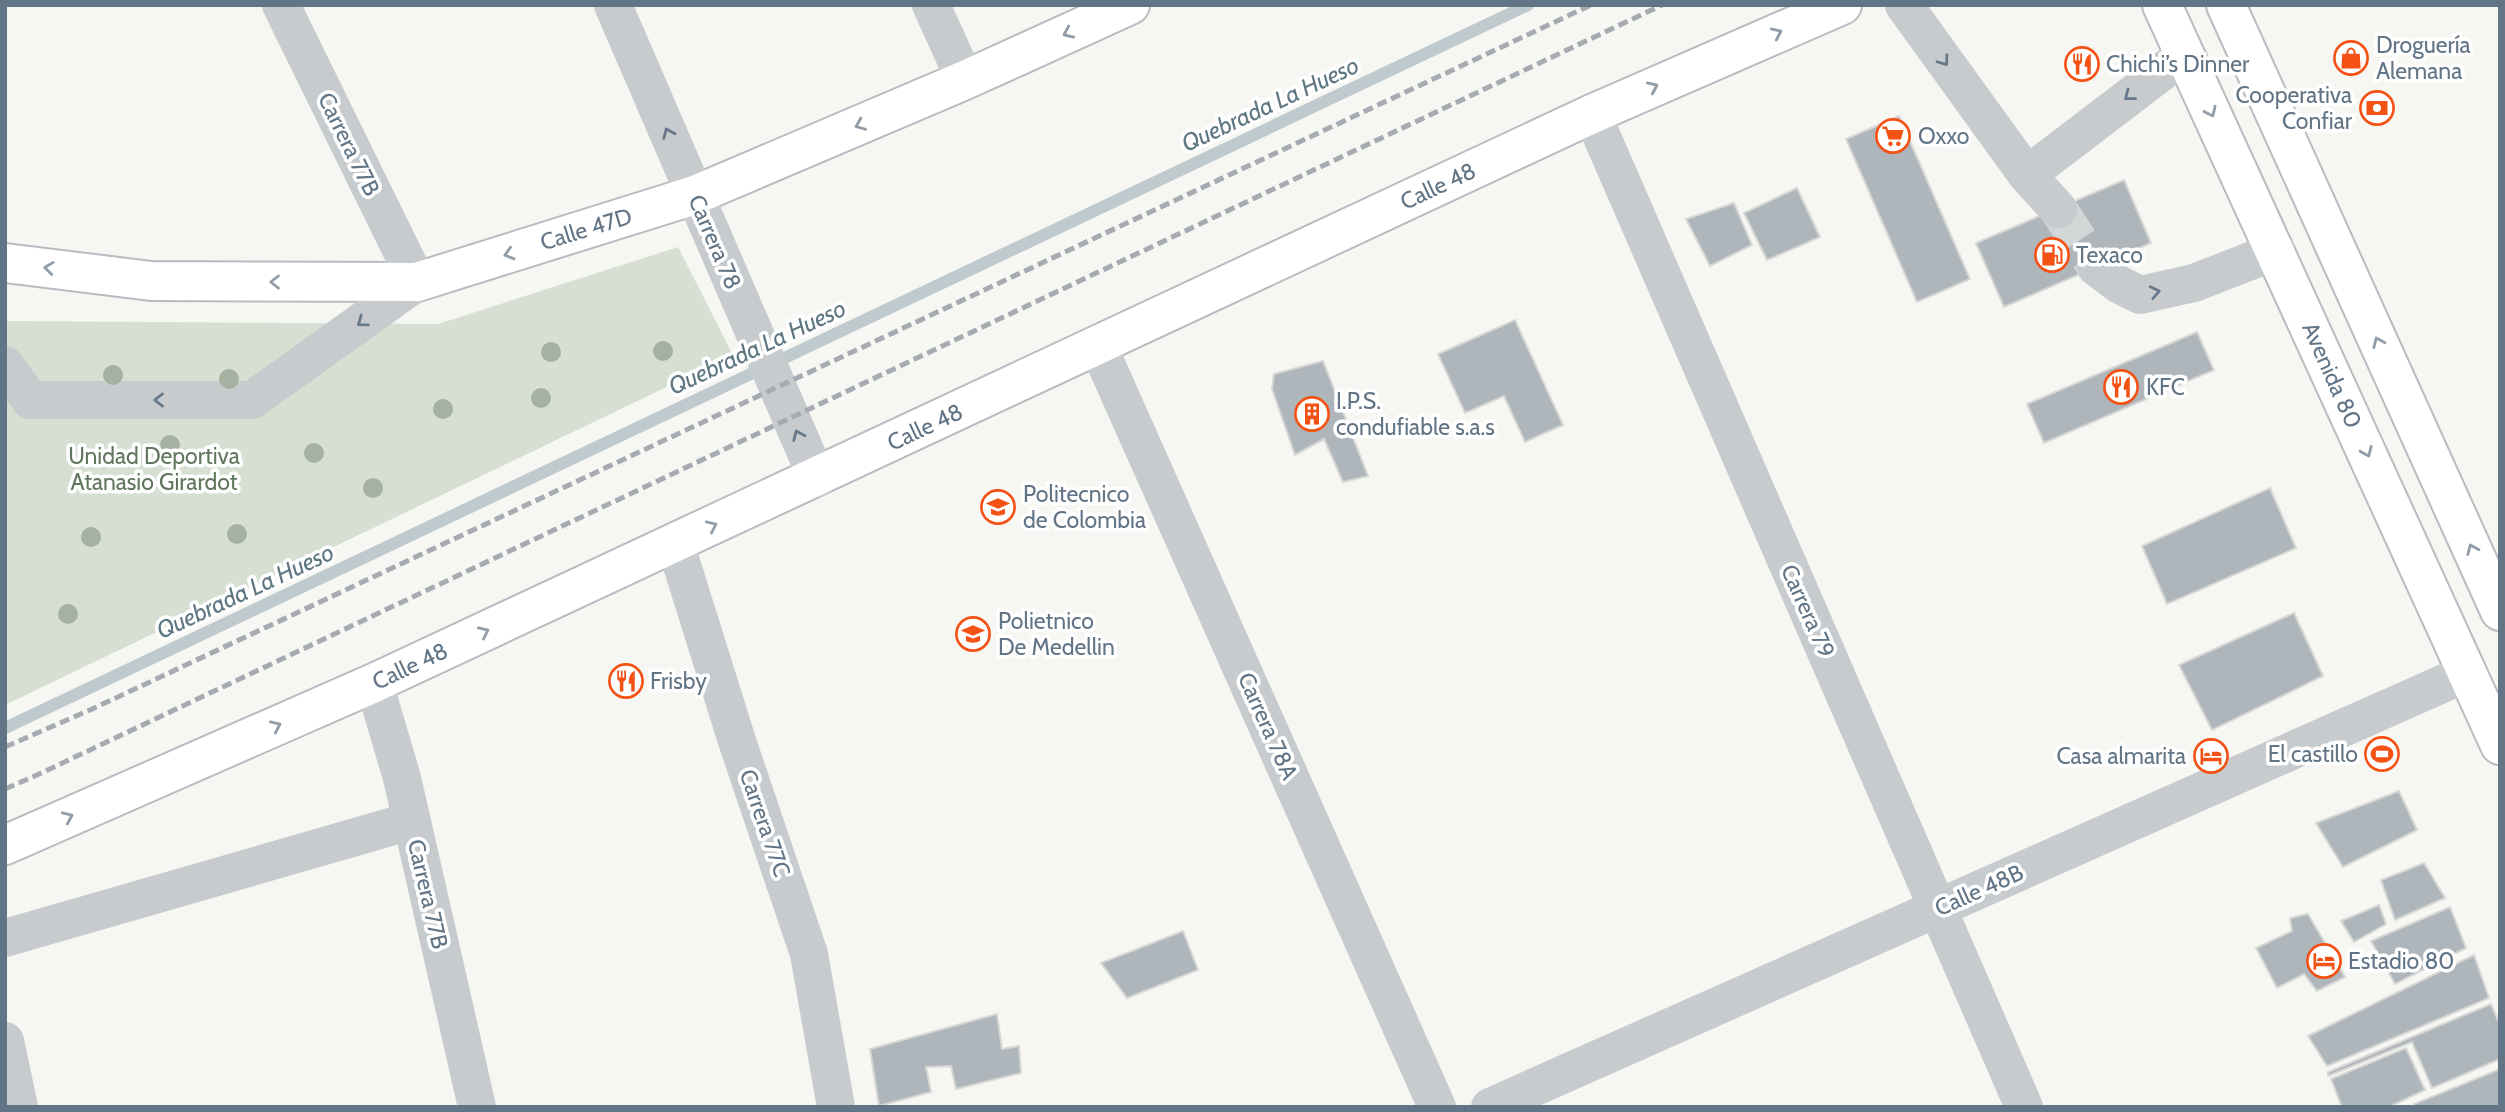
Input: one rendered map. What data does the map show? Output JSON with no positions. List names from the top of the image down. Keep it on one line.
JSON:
{"streets":{"main road":["Calle 48","Calle 47D","Avenida 80"],"street":["Carrera 77B","Carrera 78","Carrera 79","Carrera 78A","Carrera 77C","Calle 48B"]},"crossings":[["Carrera 77B","Calle 48"],["Carrera 77B","Calle 47D"],["Calle 48","Carrera 78"],["Calle 48","Carrera 79"],["Calle 48","Carrera 78A"],["Calle 48","Carrera 77C"],["Calle 47D","Carrera 78"],["Avenida 80","Calle 48B"],["Carrera 79","Calle 48B"]],"one_way":["Calle 48","Calle 47D","Carrera 78"],"water":["Quebrada La Hueso"],"parks":["Unidad Deportiva Atanasio Girardot"],"places":{"shop":["Droguería Alemana"],"restaurant":["Chichi’s Dinner","KFC","Frisby"],"bank":["Cooperativa Confiar"],"supermarket":["Oxxo"],"fuel station":["Texaco"],"building":["I.P.S. condufiable s.a.s"],"school or university":["Politecnico de Colombia","Polietnico De Medellin"],"sports":["El castillo"],"hotel":["Casa almarita","Estadio 80"]}}
